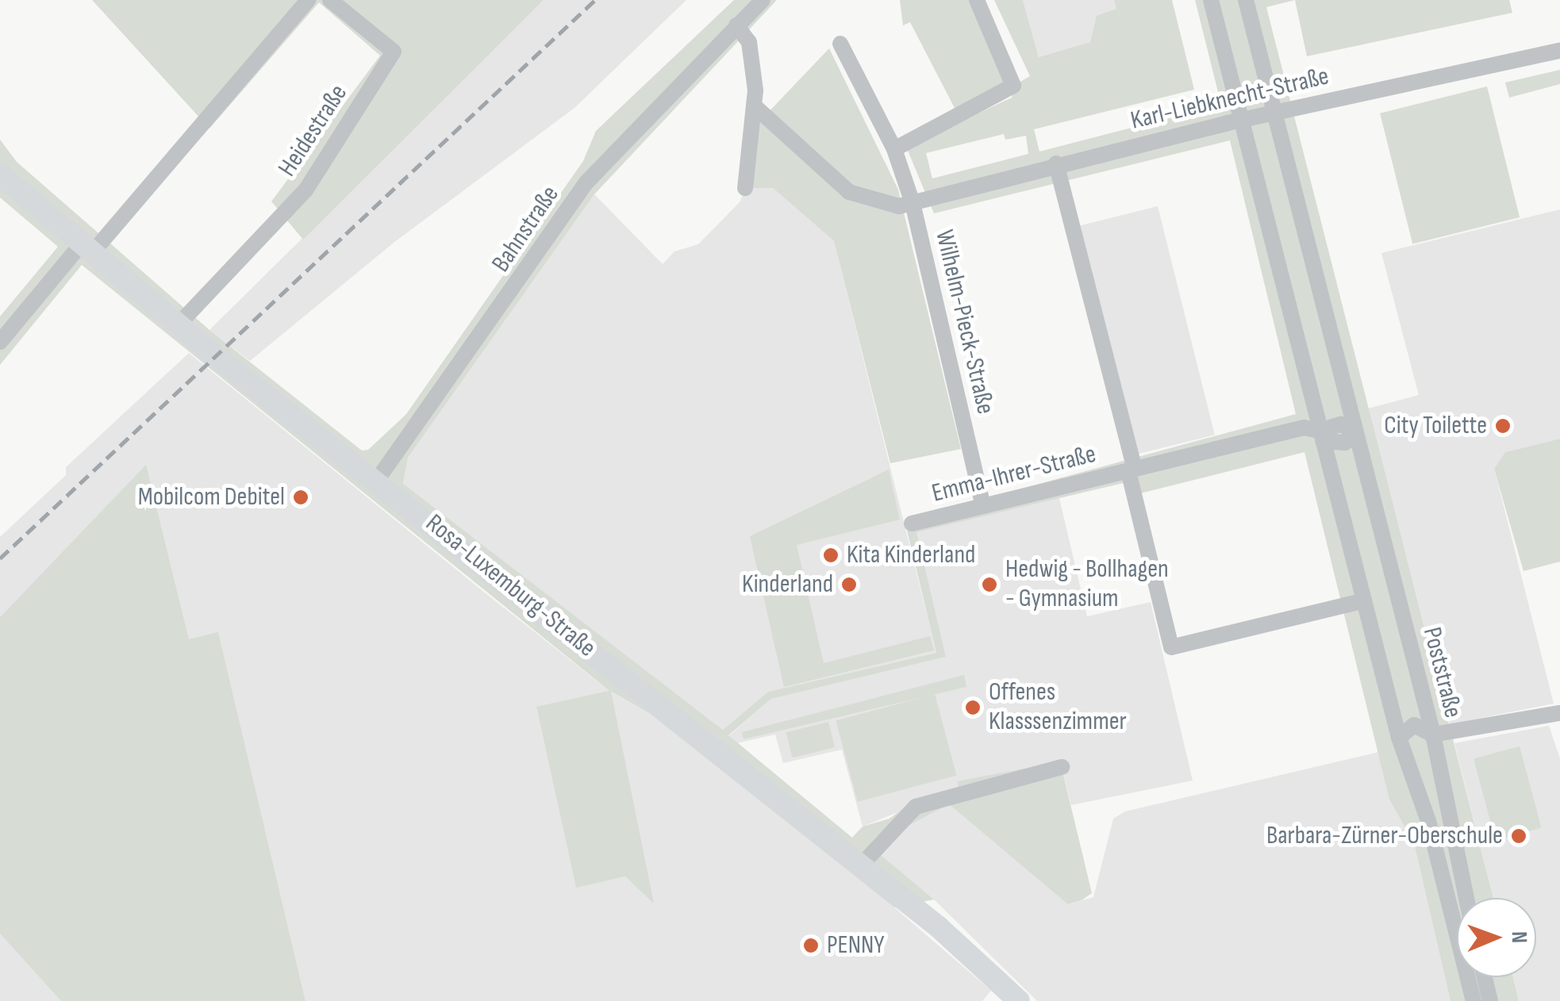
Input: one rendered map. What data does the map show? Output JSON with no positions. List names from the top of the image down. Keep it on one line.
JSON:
{"streets":{"main road":["Rosa-Luxemburg-Straße"],"street":["Karl-Liebknecht-Straße","Heidestraße","Bahnstraße","Wilhelm-Pieck-Straße","Emma-Ihrer-Straße","Poststraße"]},"crossings":[["Karl-Liebknecht-Straße","Wilhelm-Pieck-Straße"],["Karl-Liebknecht-Straße","Poststraße"],["Heidestraße","Rosa-Luxemburg-Straße"],["Bahnstraße","Rosa-Luxemburg-Straße"],["Wilhelm-Pieck-Straße","Emma-Ihrer-Straße"]],"places":["City Toilette","Mobilcom Debitel","Kita Kinderland","Kinderland","Hedwig - Bollhagen - Gymnasium","Offenes Klasssenzimmer","Barbara-Zürner-Oberschule","PENNY"],"north":"right"}
